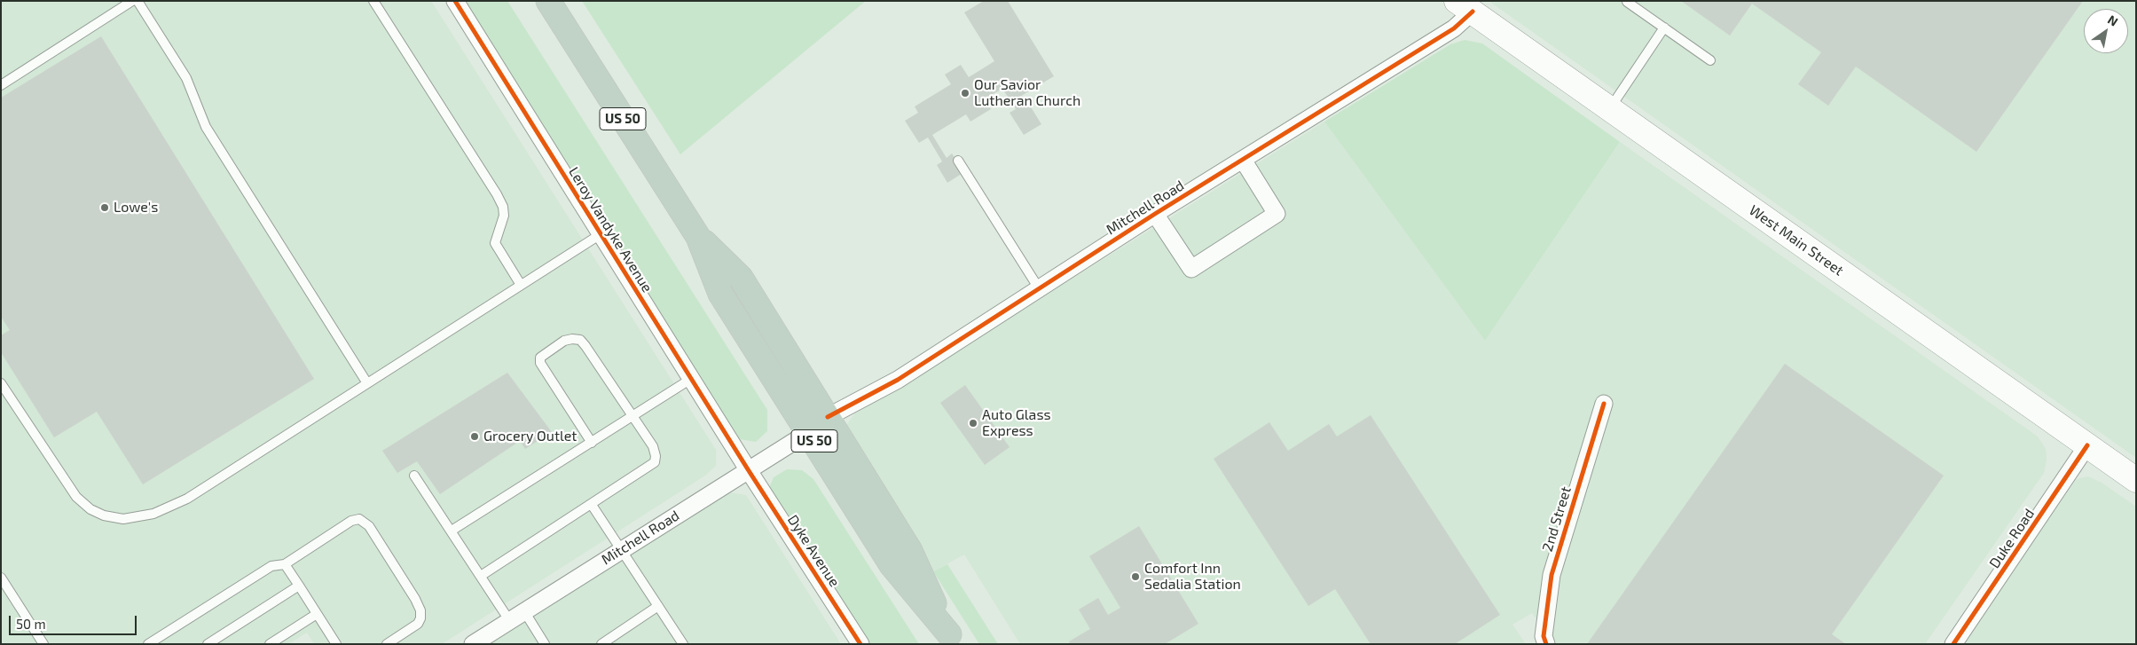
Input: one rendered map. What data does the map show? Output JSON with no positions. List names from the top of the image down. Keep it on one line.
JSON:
{"streets":{"highway":["US 50"],"main road":["West Main Street"],"street":["Mitchell Road","Leroy Vandyke Avenue","2nd Street","Duke Road","Dyke Avenue"]},"crossings":[["US 50","Mitchell Road"],["Mitchell Road","Leroy Vandyke Avenue"],["Mitchell Road","West Main Street"],["Mitchell Road","Dyke Avenue"],["Leroy Vandyke Avenue","Dyke Avenue"],["West Main Street","Duke Road"]],"places":["Our Savior Lutheran Church","Lowe's","Auto Glass Express","Grocery Outlet","Comfort Inn Sedalia Station"],"scale_bar":"50 m","north":"top right"}
